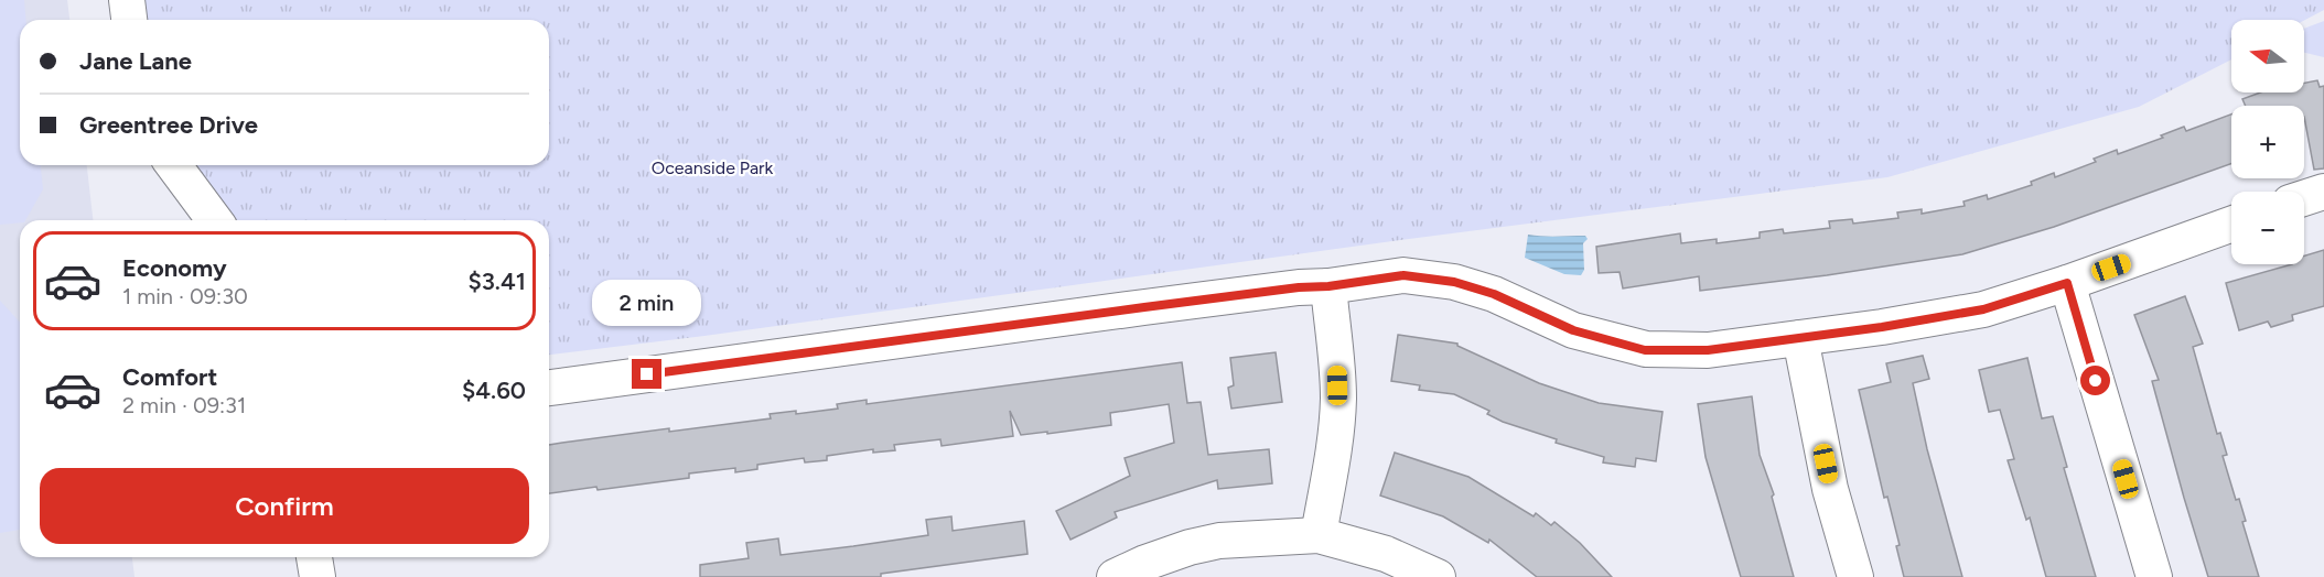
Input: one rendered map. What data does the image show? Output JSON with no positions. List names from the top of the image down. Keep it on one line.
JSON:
{"parks":["Oceanside Park"],"north":"left","page":{"map_buttons":["+","−"],"banner":["Jane Lane","Greentree Drive"],"list":[{"name":"Economy","note":"1 min · 09:30","value":"$3.41"},{"name":"Comfort","note":"2 min · 09:31","value":"$4.60"}],"bubble":"2 min","buttons":"Confirm"}}
